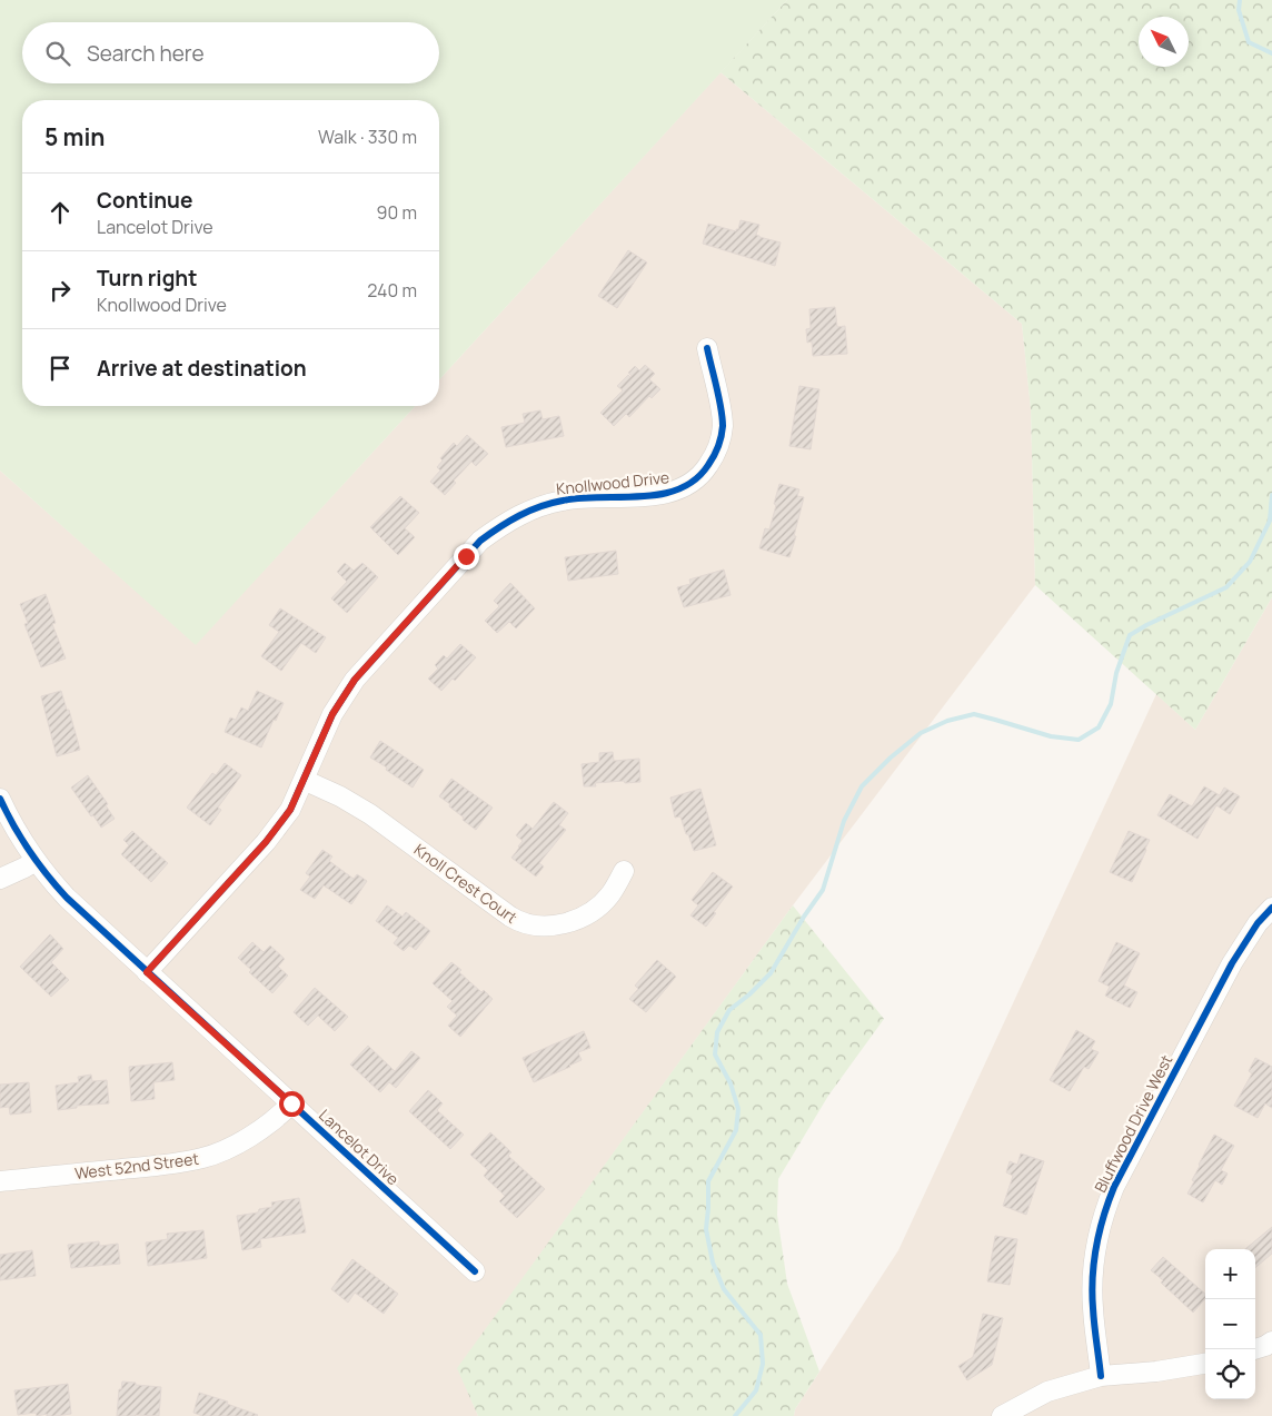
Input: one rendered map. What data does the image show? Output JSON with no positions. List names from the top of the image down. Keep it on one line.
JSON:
{"streets":{"street":["Knollwood Drive","Knoll Crest Court","Bluffwood Drive West","Lancelot Drive","West 52nd Street"]},"crossings":[["Knollwood Drive","Knoll Crest Court"],["Knollwood Drive","Lancelot Drive"],["Lancelot Drive","West 52nd Street"]],"north":"top left","page":{"search":"Search here","heading":["5 min","Walk · 330 m"],"list":[["Continue","Lancelot Drive","90 m"],["Turn right","Knollwood Drive","240 m"],"Arrive at destination"],"map_buttons":["+","−"]}}
